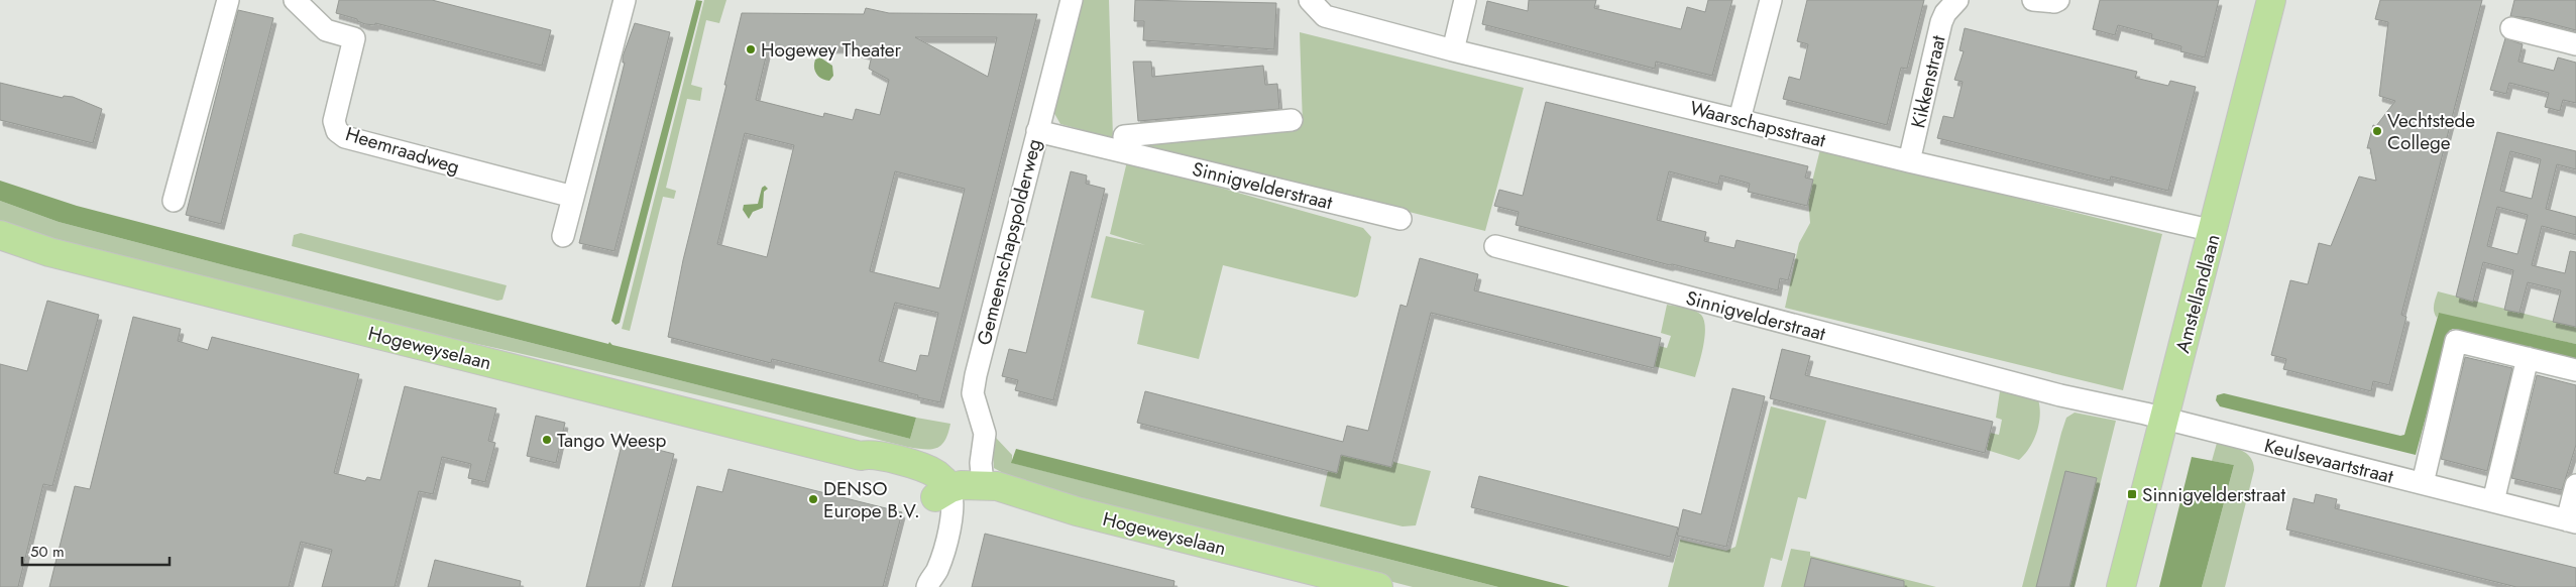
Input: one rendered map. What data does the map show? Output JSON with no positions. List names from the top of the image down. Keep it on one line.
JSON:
{"streets":{"main road":["Amstellandlaan","Hogeweyselaan"],"street":["Kikkenstraat","Waarschapsstraat","Heemraadweg","Sinnigvelderstraat","Gemeenschapspolderweg","Keulsevaartstraat"]},"crossings":[["Kikkenstraat","Waarschapsstraat"],["Waarschapsstraat","Amstellandlaan"],["Sinnigvelderstraat","Gemeenschapspolderweg"],["Sinnigvelderstraat","Amstellandlaan"],["Sinnigvelderstraat","Keulsevaartstraat"],["Gemeenschapspolderweg","Hogeweyselaan"],["Amstellandlaan","Keulsevaartstraat"]],"places":{"other":["Hogewey Theater","Vechtstede College","Tango Weesp","DENSO Europe B.V."],"transit":["Sinnigvelderstraat"]},"scale_bar":"50 m"}
